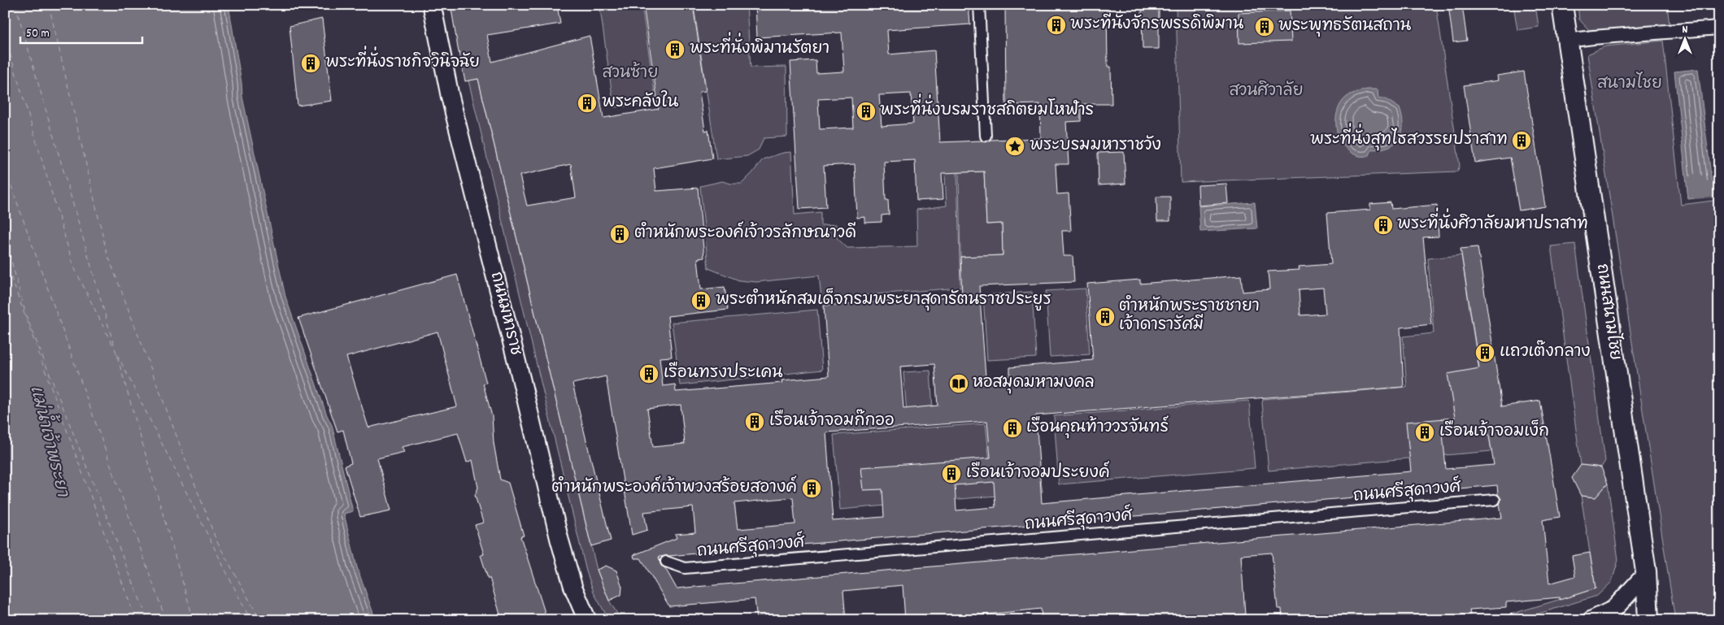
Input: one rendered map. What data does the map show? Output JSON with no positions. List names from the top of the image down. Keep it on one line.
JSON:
{"streets":{"main road":["ถนนสนามไชย"],"street":["ถนนมหาราช","ถนนศรีสุดาวงศ์"]},"water":["แม่น้ำเจ้าพระยา"],"parks":["สวนซ้าย","สนามไชย","สวนศิวาลัย"],"places":{"building":["พระที่นั่งจักรพรรดิพิมาน","พระพุทธรัตนสถาน","พระที่นั่งพิมานรัตยา","พระที่นั่งราชกิจวินิจฉัย","พระคลังใน","พระที่นั่งบรมราชสถิตยมโหฬาร","พระที่นั่งสุทไธสวรรยปราสาท","พระที่นั่งศิวาลัยมหาปราสาท","ตำหนักพระองค์เจ้าวรลักษณาวดี","พระตำหนักสมเด็จกรมพระยาสุดารัตนราชประยูร","ตำหนักพระราชชายา เจ้าดารารัศมี","แถวเต๊งกลาง","เรือนทรงประเคน","เรือนเจ้าจอมก๊กออ","เรือนคุณท้าววรจันทร์","เรือนเจ้าจอมเง็ก","เรือนเจ้าจอมประยงค์","ตำหนักพระองค์เจ้าพวงสร้อยสอางค์"],"place":["พระบรมมหาราชวัง"],"library":["หอสมุดมหามงคล"]},"scale_bar":"50 m","north":"top"}
